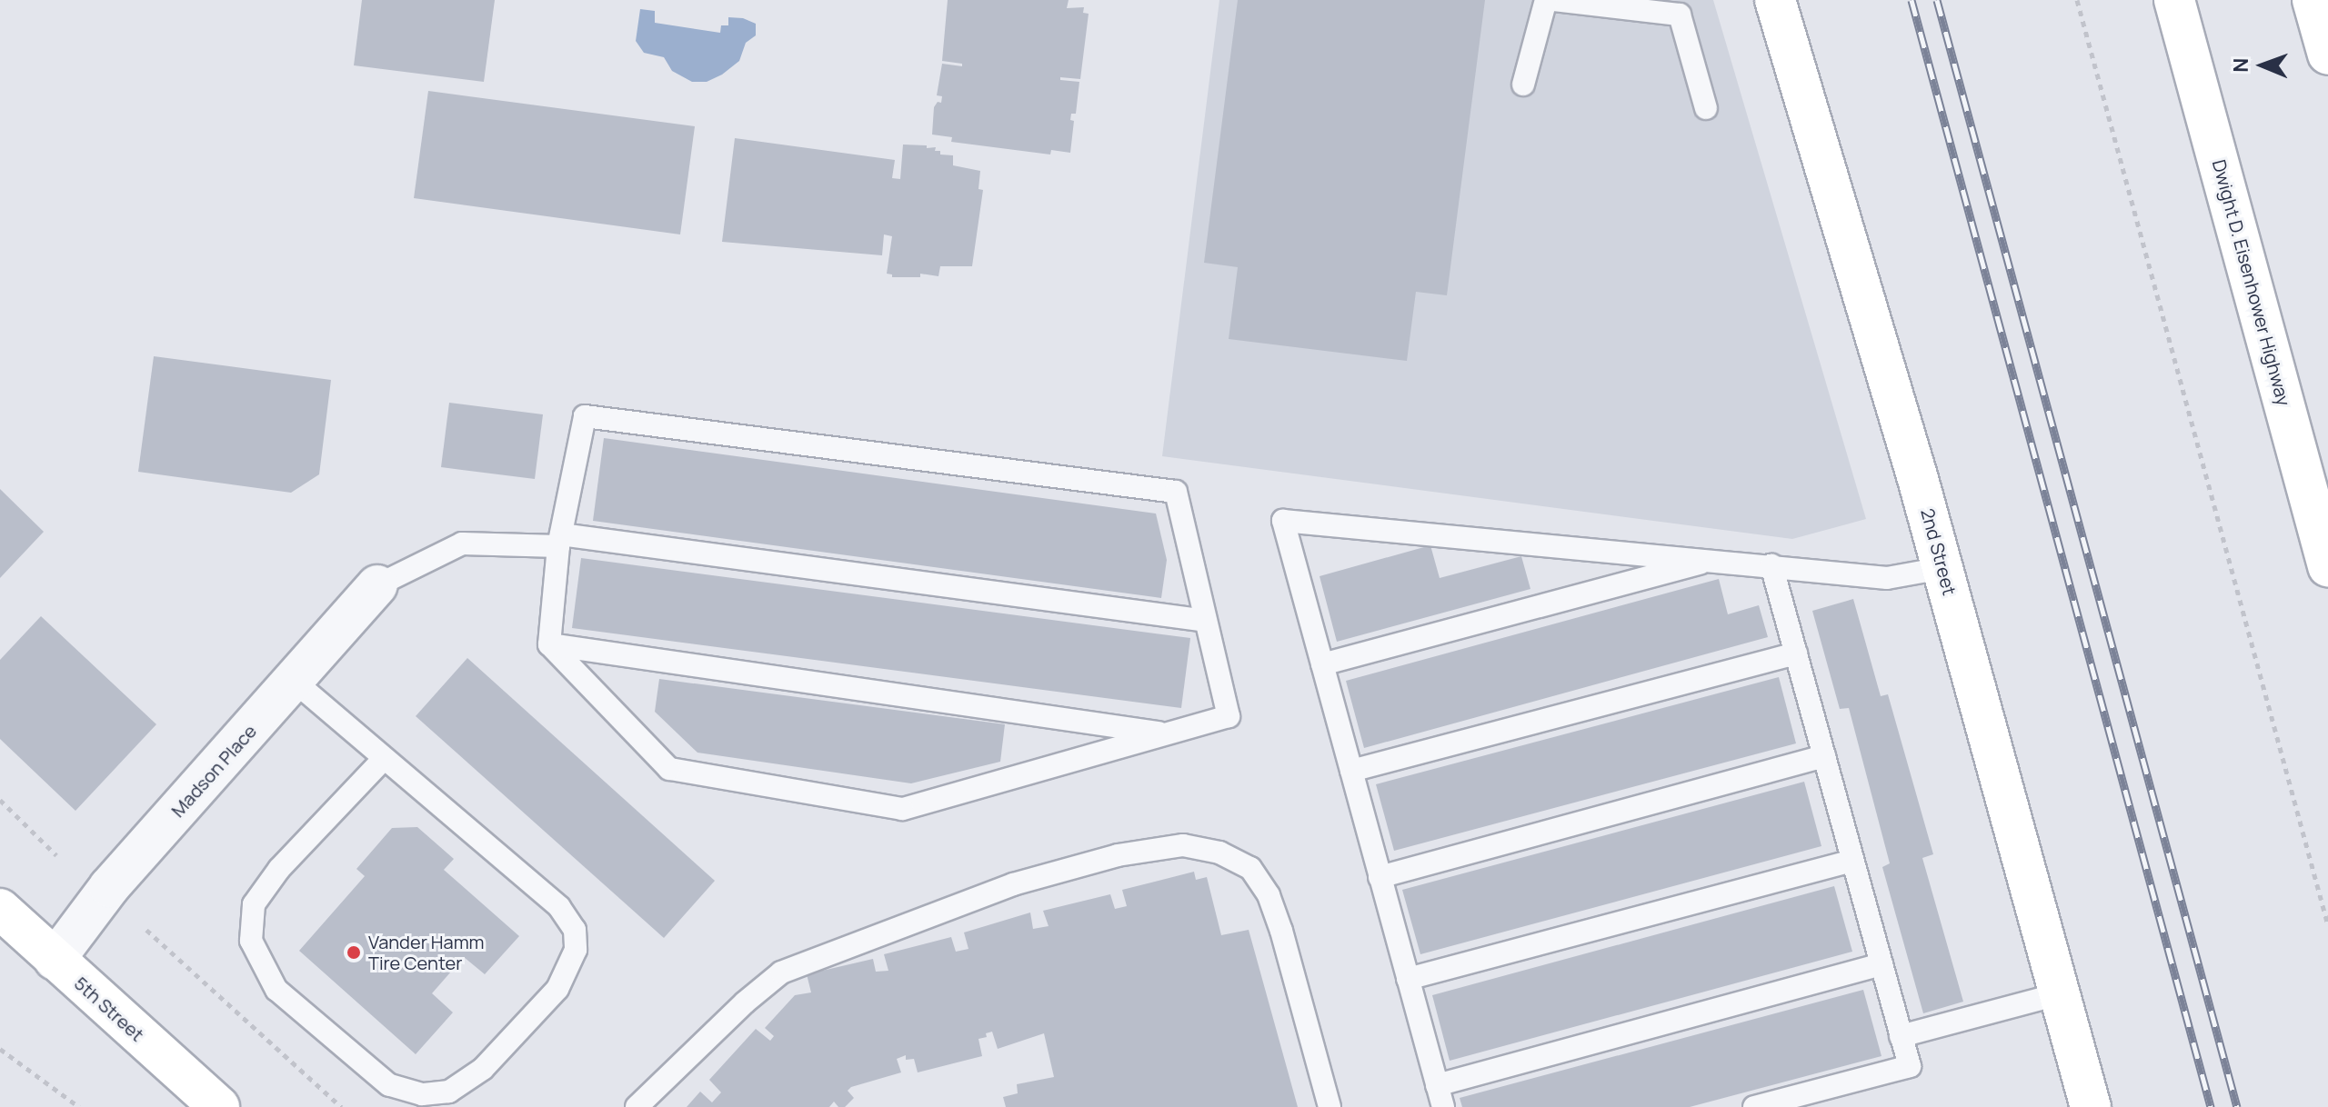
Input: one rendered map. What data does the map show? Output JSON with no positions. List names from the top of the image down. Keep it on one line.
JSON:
{"streets":{"main road":["Dwight D. Eisenhower Highway","2nd Street","5th Street"],"street":["Madson Place"]},"crossings":[["Madson Place","5th Street"]],"places":["Vander Hamm Tire Center"],"north":"left"}
